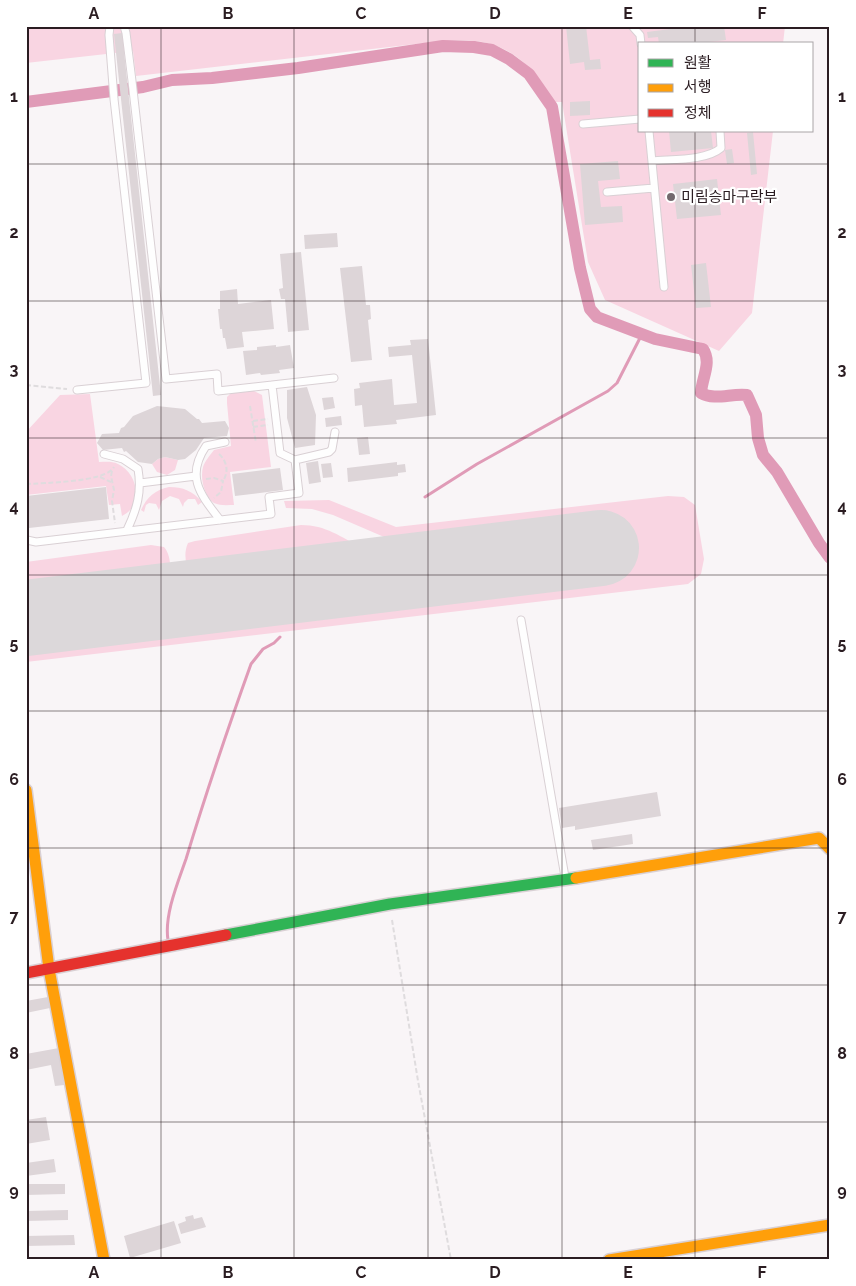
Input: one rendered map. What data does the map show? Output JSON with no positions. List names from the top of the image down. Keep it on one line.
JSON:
{"places":["미림승마구락부"],"legend":["원활","서행","정체"],"grid":{"columns":["A","B","C","D","E","F"],"rows":["1","2","3","4","5","6","7","8","9"]}}
